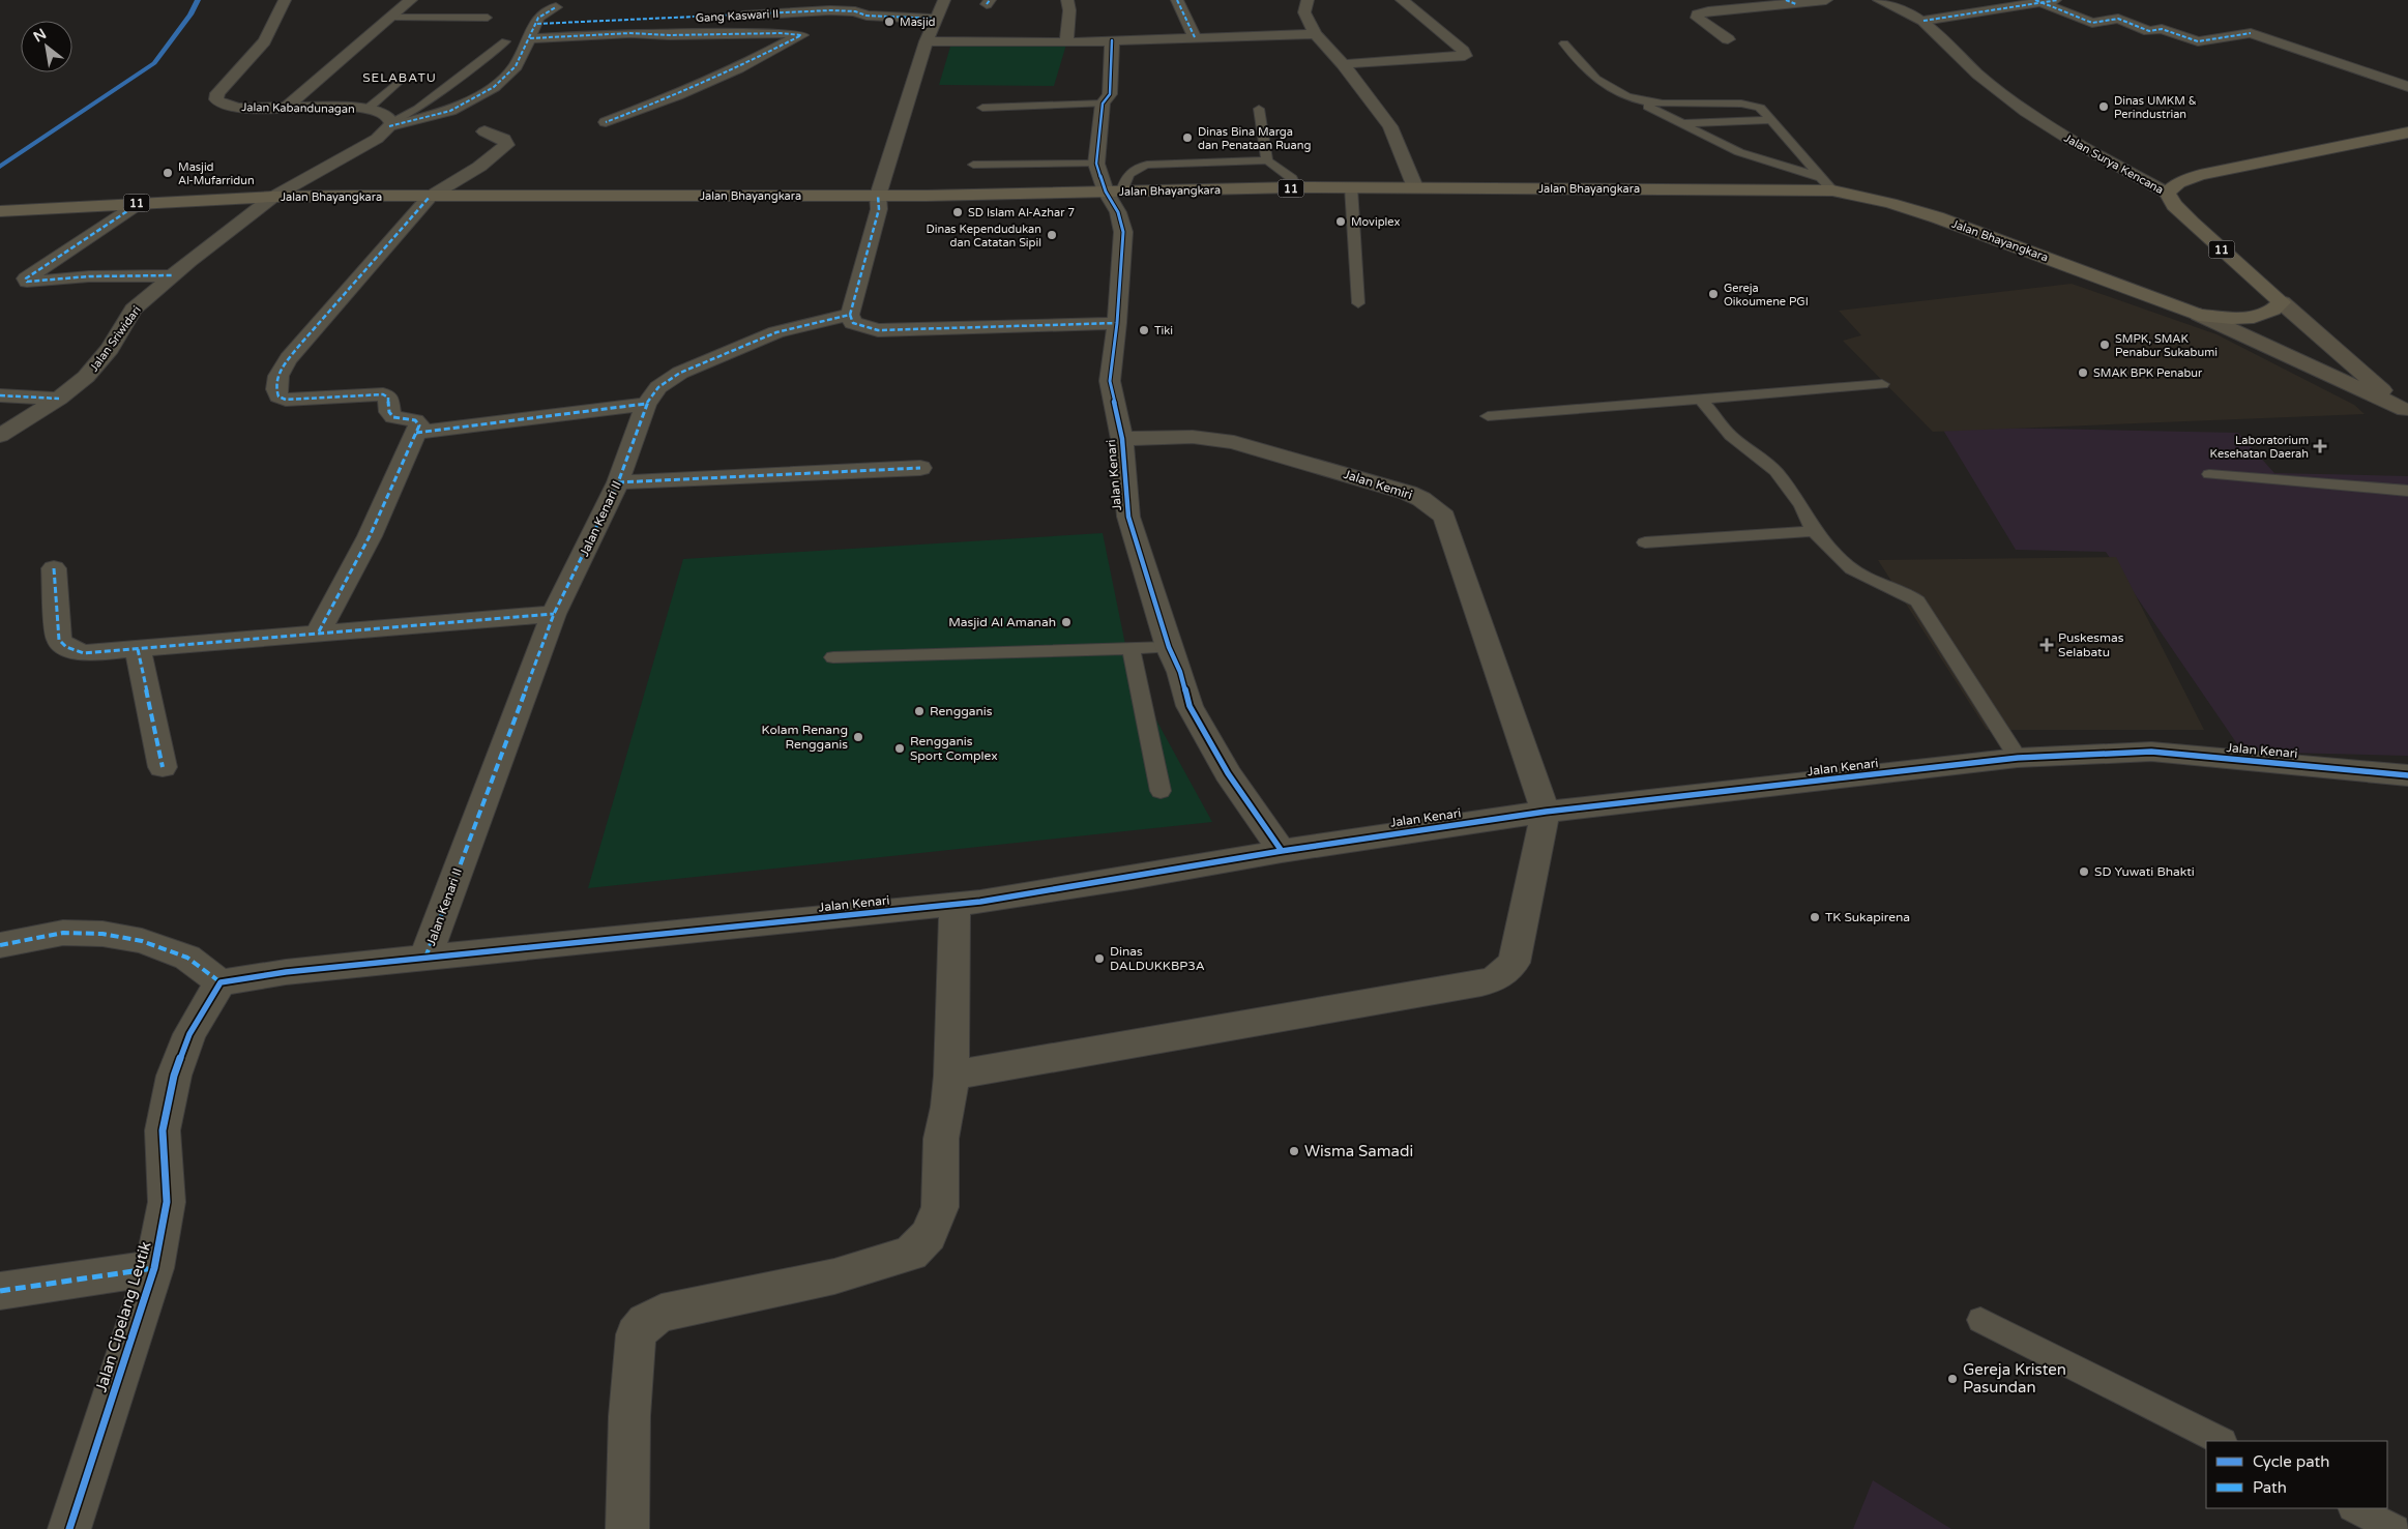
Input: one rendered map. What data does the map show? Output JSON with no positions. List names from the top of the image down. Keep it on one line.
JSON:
{"streets":{"highway":["Jalan Surya Kencana","11","Jalan Bhayangkara"],"street":["Gang Kaswari II","Jalan Kabandunagan","Jalan Sriwidari","Jalan Kenari","Jalan Kemiri","Jalan Kenari II","Jalan Cipelang Leutik"]},"crossings":[["Jalan Surya Kencana","Jalan Bhayangkara"],["Jalan Bhayangkara","Jalan Sriwidari"],["Jalan Bhayangkara","Jalan Kenari"],["Jalan Kenari","Jalan Kemiri"],["Jalan Kenari","Jalan Kenari II"]],"districts":["SELABATU"],"places":{"other":["Masjid","Dinas UMKM & Perindustrian","Dinas Bina Marga dan Penataan Ruang","Masjid Al-Mufarridun","SD Islam Al-Azhar 7","Moviplex","Dinas Kependudukan dan Catatan Sipil","Gereja Oikoumene PGI","Tiki","SMPK, SMAK Penabur Sukabumi","SMAK BPK Penabur","Masjid Al Amanah","Rengganis","Kolam Renang Rengganis","Rengganis Sport Complex","SD Yuwati Bhakti","TK Sukapirena","Dinas DALDUKKBP3A","Wisma Samadi","Gereja Kristen Pasundan"],"health":["Laboratorium Kesehatan Daerah","Puskesmas Selabatu"]},"legend":["Cycle path","Path"],"north":"top left"}
